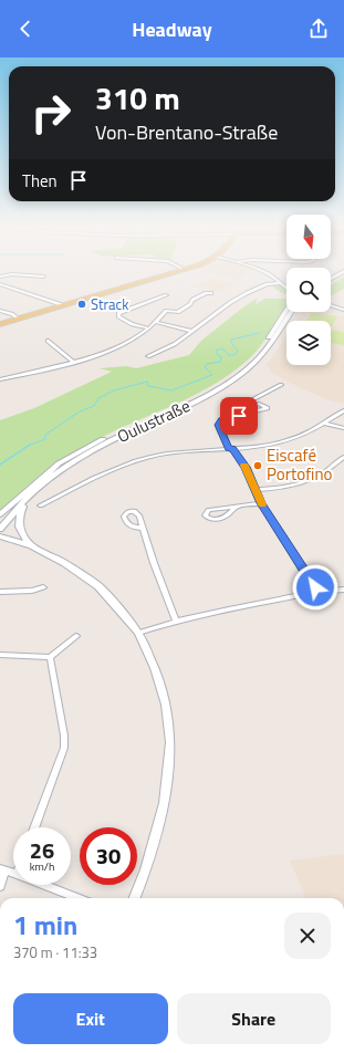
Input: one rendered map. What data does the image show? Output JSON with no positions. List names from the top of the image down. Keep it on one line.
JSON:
{"streets":{"main road":["Oulustraße"]},"places":["Strack","Eiscafé Portofino"],"north":"bottom","page":{"header":"Headway","turn":["310 m","Von-Brentano-Straße"],"then":"Then","speed":"26 km/h","limit":"30","heading":["1 min","370 m · 11:33"],"buttons":["Exit","Share"]}}
